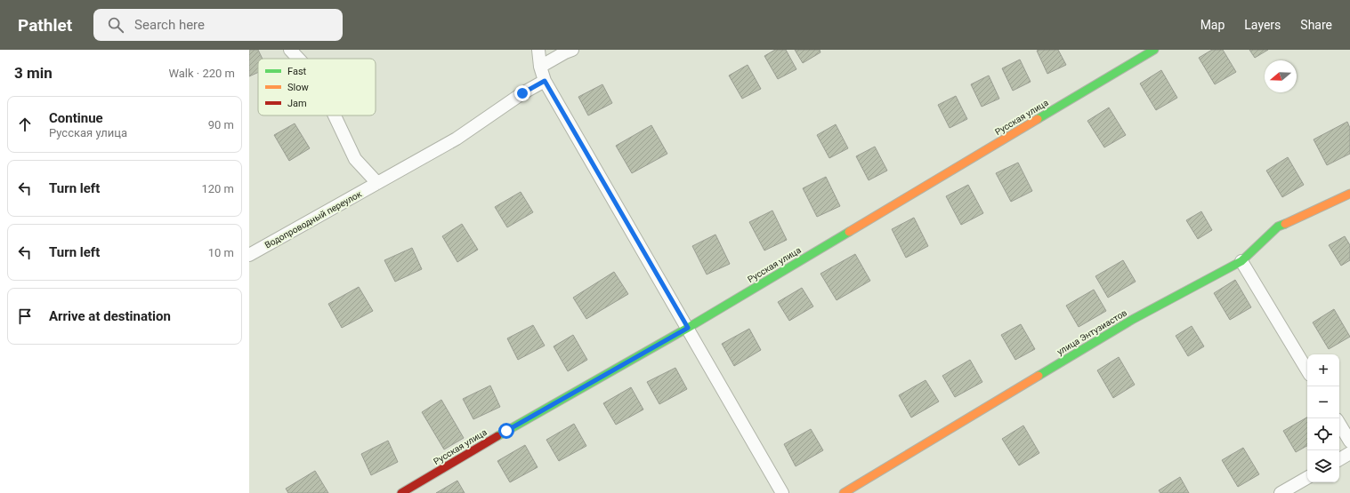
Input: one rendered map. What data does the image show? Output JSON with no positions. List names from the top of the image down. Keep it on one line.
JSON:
{"streets":{"street":["Русская улица","Водопроводный переулок","улица Энтузиастов"]},"legend":["Fast","Slow","Jam"],"north":"left","page":{"header":"Pathlet","search":"Search here","nav":["Map","Layers","Share"],"heading":["3 min","Walk · 220 m"],"list":[["Continue","Русская улица","90 m"],["Turn left","120 m"],["Turn left","10 m"],"Arrive at destination"],"map_buttons":["+","−"]}}
